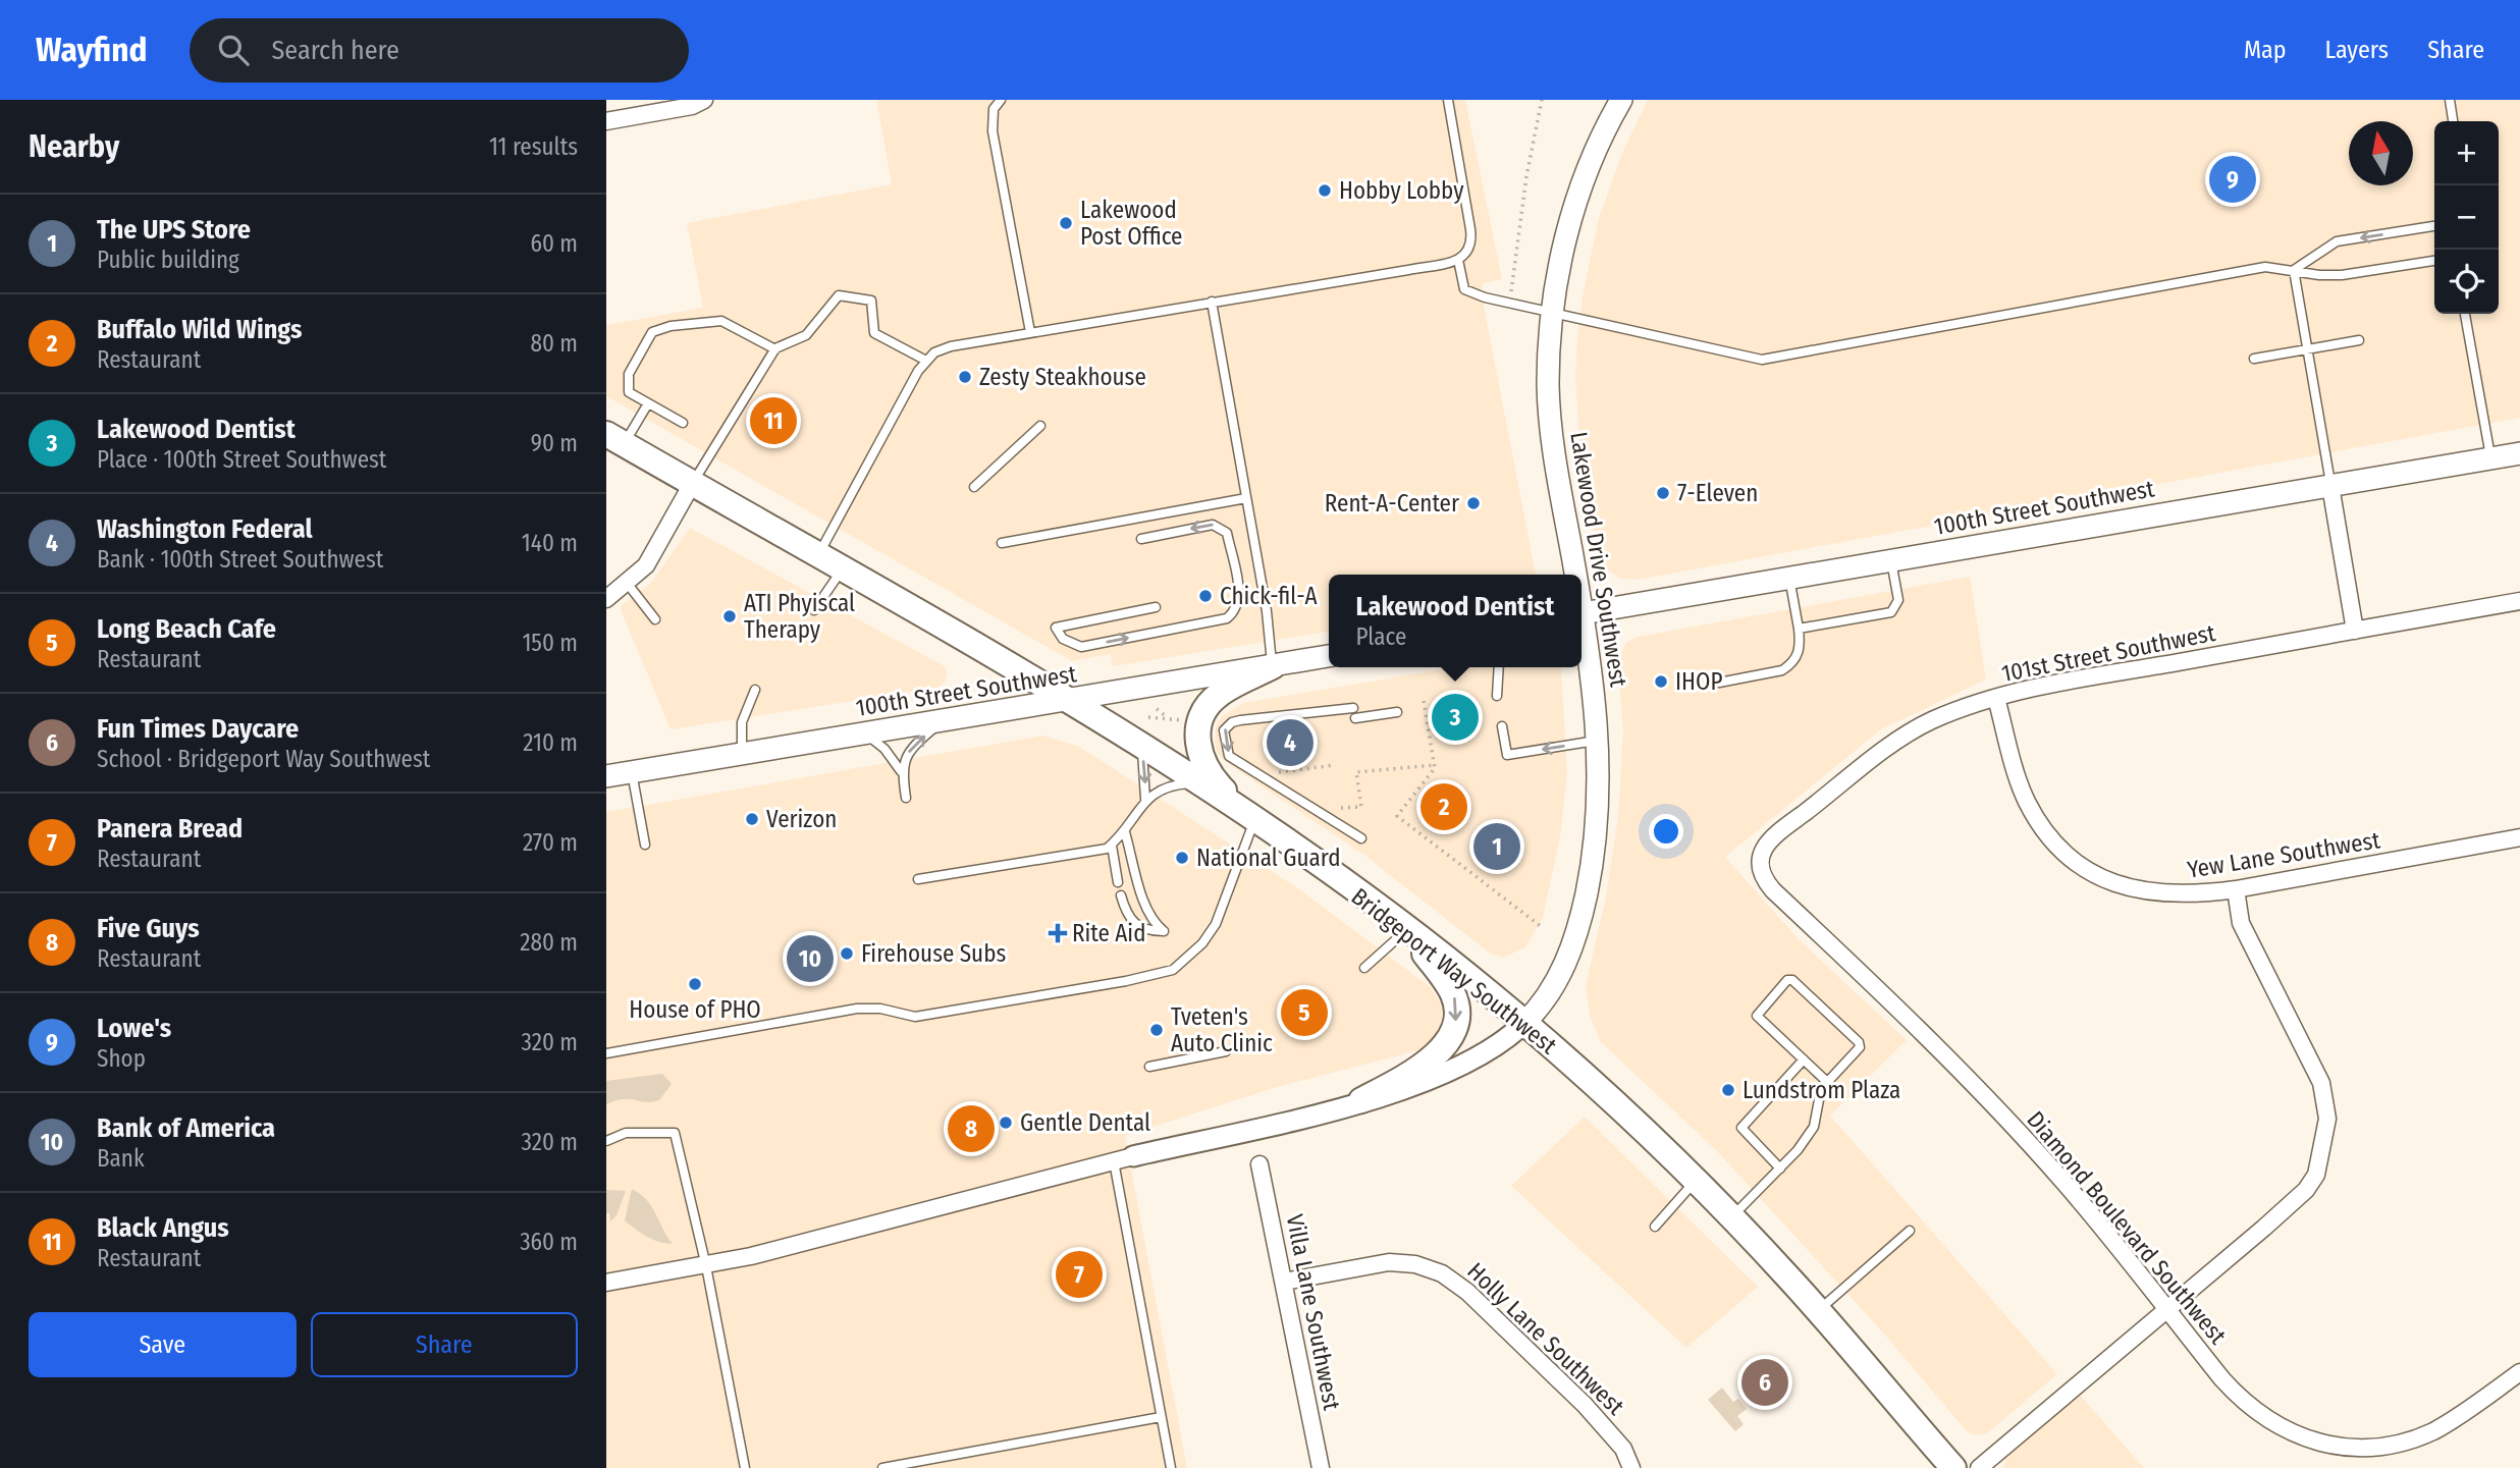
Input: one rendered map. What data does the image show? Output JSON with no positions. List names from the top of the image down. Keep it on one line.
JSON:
{"streets":{"main road":["100th Street Southwest","Lakewood Drive Southwest","Bridgeport Way Southwest"],"street":["101st Street Southwest","Yew Lane Southwest","Diamond Boulevard Southwest","Villa Lane Southwest","Holly Lane Southwest"]},"crossings":[["100th Street Southwest","Bridgeport Way Southwest"],["Lakewood Drive Southwest","Bridgeport Way Southwest"],["101st Street Southwest","Yew Lane Southwest"],["101st Street Southwest","Diamond Boulevard Southwest"],["Villa Lane Southwest","Holly Lane Southwest"]],"places":{"other":["Hobby Lobby","Lakewood Post Office","Zesty Steakhouse","7-Eleven","Rent-A-Center","Chick-fil-A","ATI Phyiscal Therapy","IHOP","Verizon","National Guard","Firehouse Subs","House of PHO","Tveten's Auto Clinic","Lundstrom Plaza","Gentle Dental"],"health":["Rite Aid"]},"north":"top","page":{"header":"Wayfind","search":"Search here","nav":["Map","Layers","Share"],"heading":["Nearby","11 results"],"map_buttons":["+","−"],"pins":["9","11","3","4","2","1","10","5","8","7","6"],"list":[{"mark":"1","name":"The UPS Store","note":"Public building","value":"60 m"},{"mark":"2","name":"Buffalo Wild Wings","note":"Restaurant","value":"80 m"},{"mark":"3","name":"Lakewood Dentist","note":"Place · 100th Street Southwest","value":"90 m"},{"mark":"4","name":"Washington Federal","note":"Bank · 100th Street Southwest","value":"140 m"},{"mark":"5","name":"Long Beach Cafe","note":"Restaurant","value":"150 m"},{"mark":"6","name":"Fun Times Daycare","note":"School · Bridgeport Way Southwest","value":"210 m"},{"mark":"7","name":"Panera Bread","note":"Restaurant","value":"270 m"},{"mark":"8","name":"Five Guys","note":"Restaurant","value":"280 m"},{"mark":"9","name":"Lowe's","note":"Shop","value":"320 m"},{"mark":"10","name":"Bank of America","note":"Bank","value":"320 m"},{"mark":"11","name":"Black Angus","note":"Restaurant","value":"360 m"}],"popup":["Lakewood Dentist","Place"],"buttons":["Save","Share"]}}
